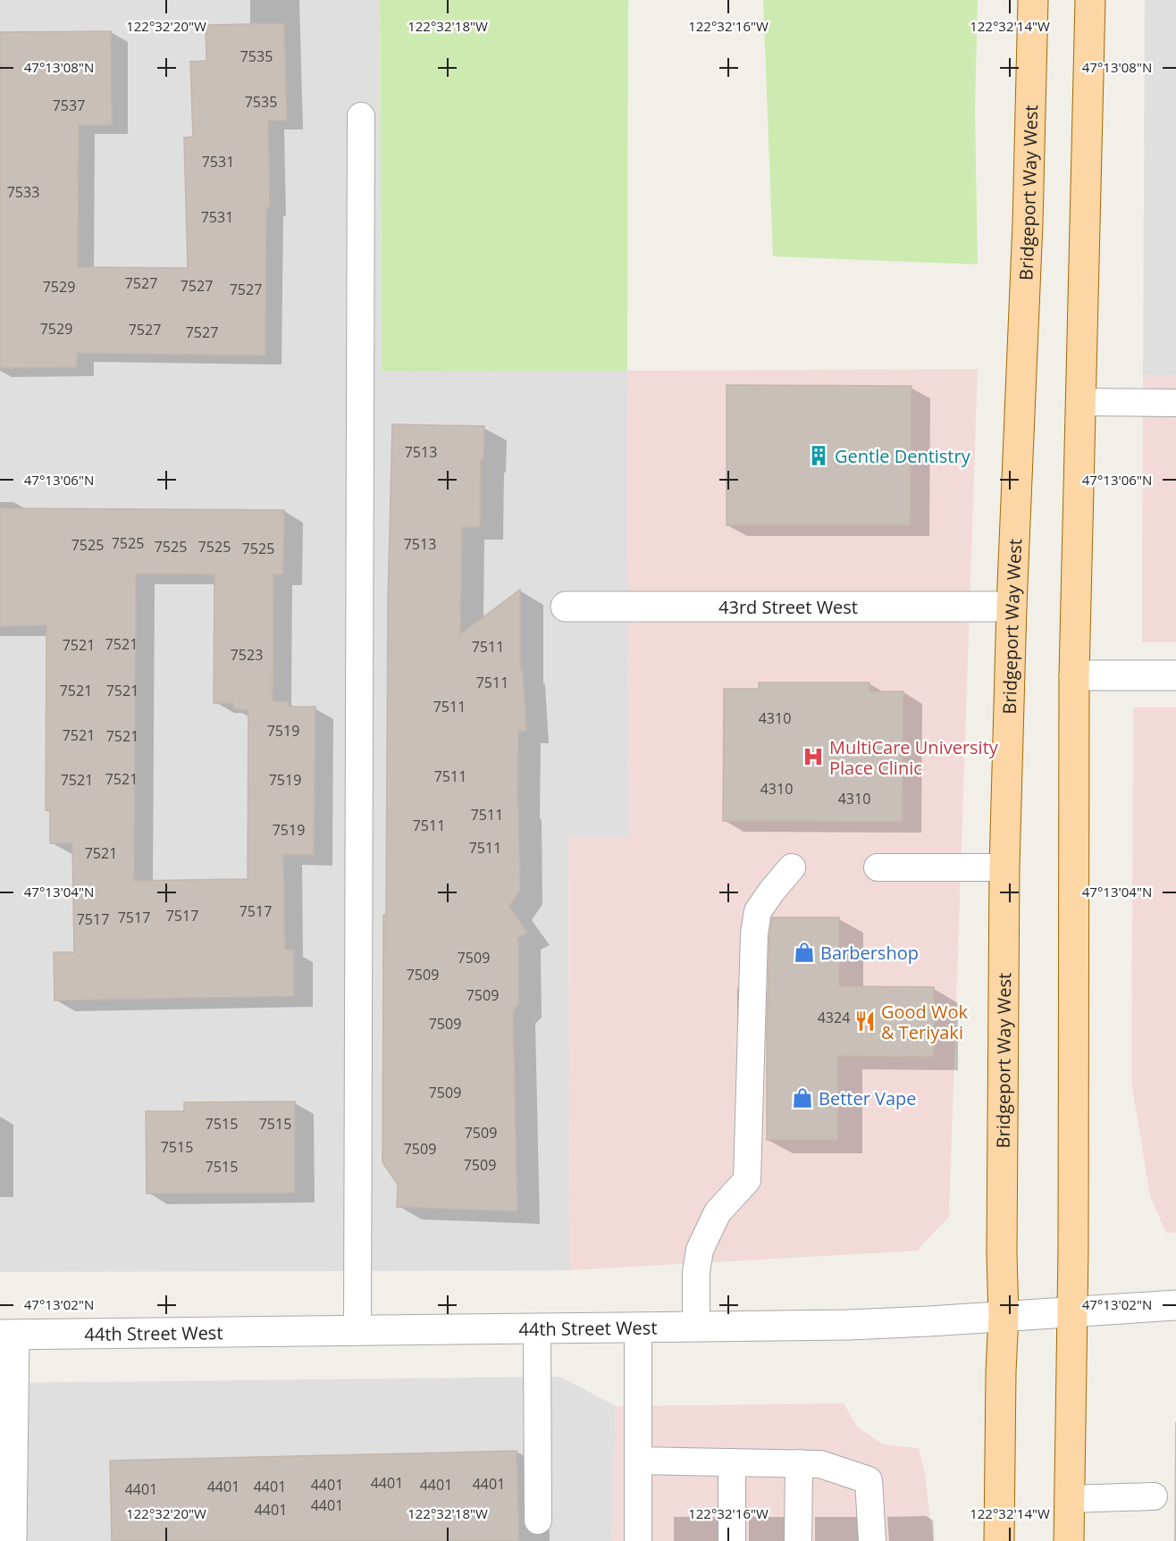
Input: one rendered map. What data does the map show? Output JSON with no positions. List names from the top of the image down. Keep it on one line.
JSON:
{"streets":{"main road":["Bridgeport Way West"],"street":["43rd Street West","44th Street West"]},"crossings":[["Bridgeport Way West","43rd Street West"],["Bridgeport Way West","44th Street West"]],"places":{"building":["Gentle Dentistry"],"hospital":["MultiCare University Place Clinic"],"shop":["Barbershop","Better Vape"],"restaurant":["Good Wok & Teriyaki"]},"house_numbers":["7535","7535","7537","7531","7533","7531","7527","7527","7529","7527","7529","7527","7527","7513","7525","7513","7525","7525","7525","7525","7521","7521","7511","7523","7511","7521","7521","7511","4310","7519","7521","7521","7511","7521","7521","7519","4310","4310","7511","7511","7519","7511","7521","7517","7517","7517","7517","7509","7509","7509","4324","7509","7509","7515","7515","7509","7515","7509","7509","7515","4401","4401","4401","4401","4401","4401","4401","4401","4401"],"coordinates":["122°32'20\"W","122°32'18\"W","122°32'16\"W","122°32'14\"W","47°13'08\"N","47°13'06\"N","47°13'04\"N","47°13'02\"N"]}
